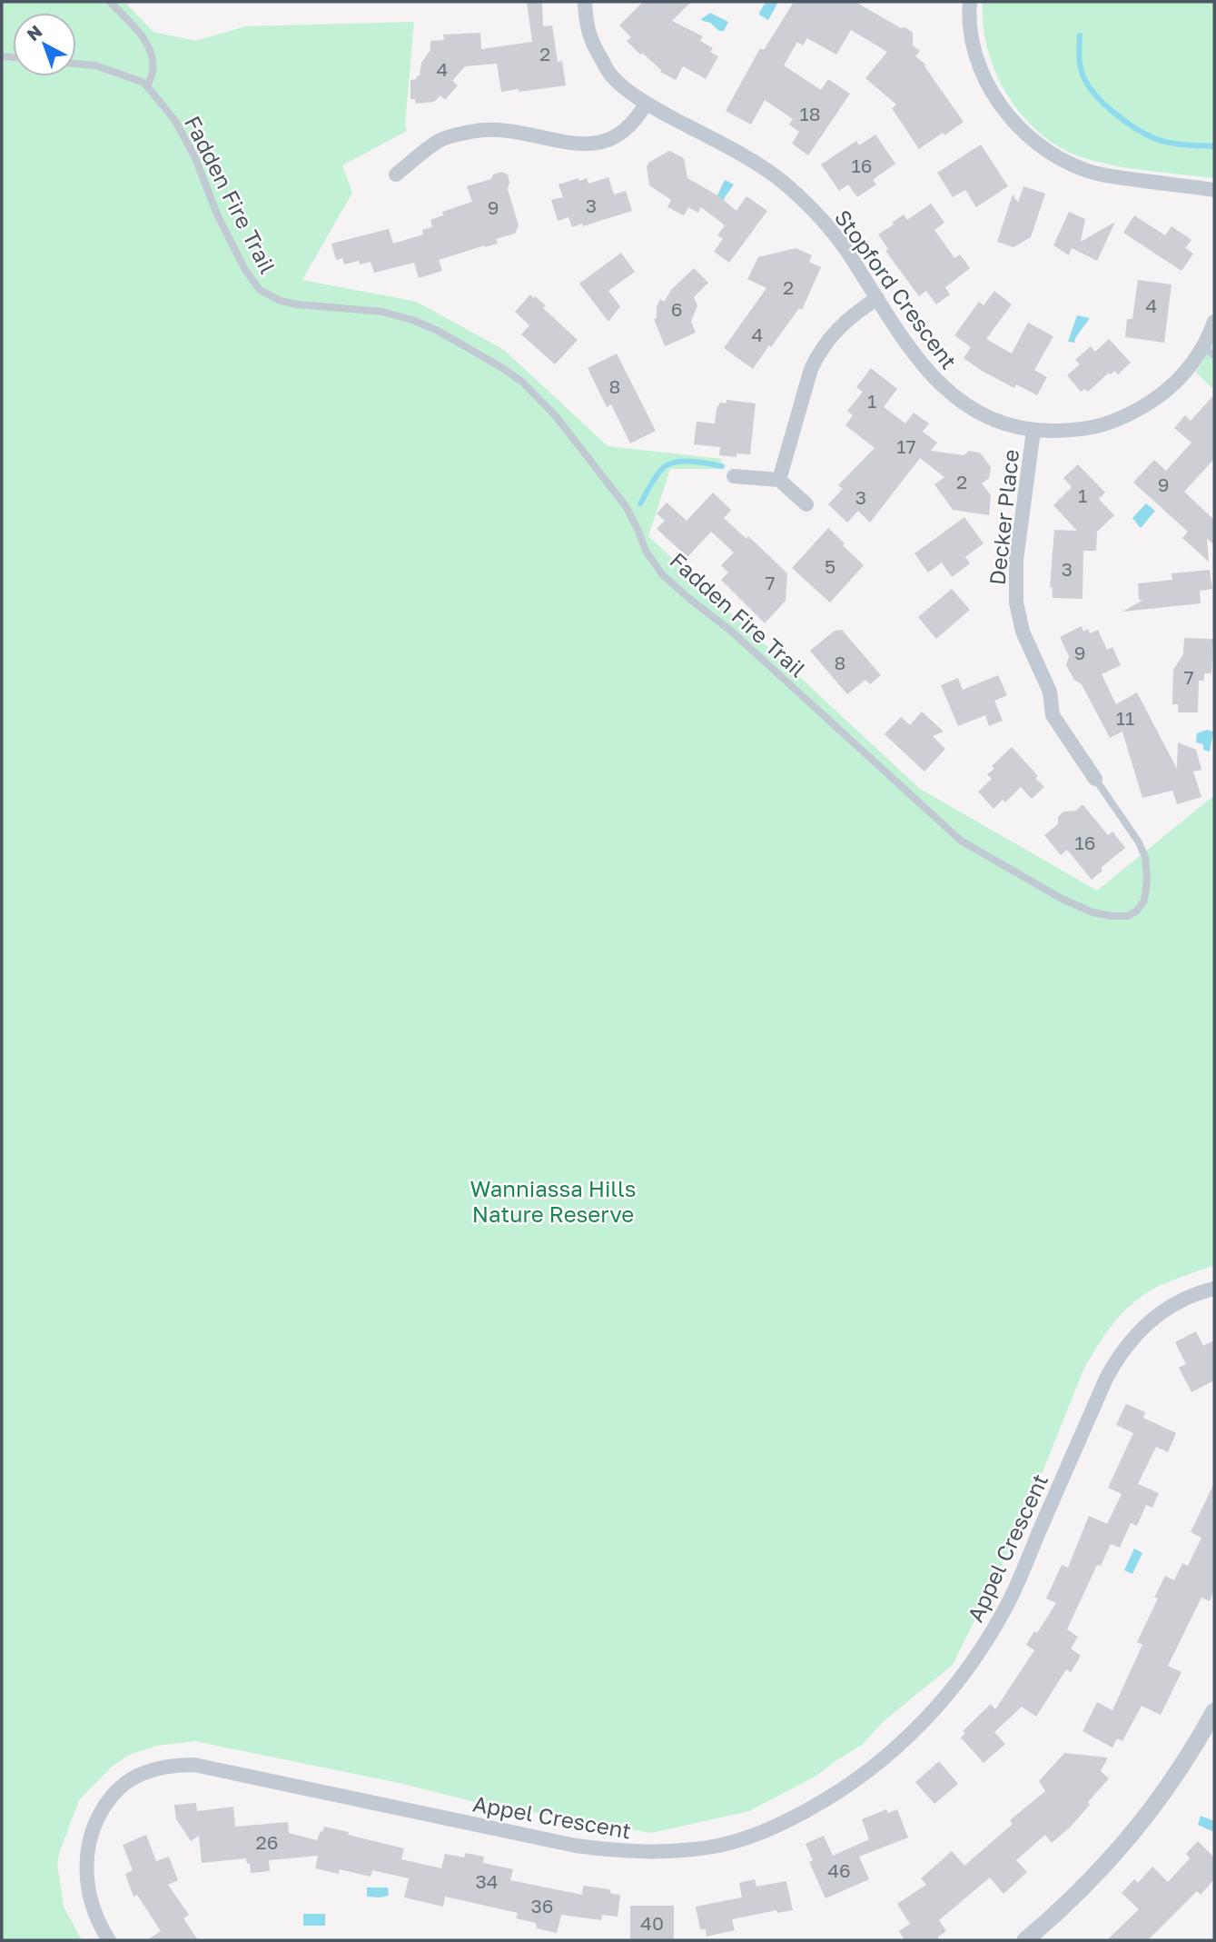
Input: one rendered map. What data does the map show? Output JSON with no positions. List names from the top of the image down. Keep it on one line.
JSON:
{"streets":{"street":["Stopford Crescent","Decker Place","Appel Crescent"],"lane":["Fadden Fire Trail"]},"crossings":[["Fadden Fire Trail","Decker Place"],["Stopford Crescent","Decker Place"]],"parks":["Wanniassa Hills Nature Reserve"],"house_numbers":["2","4","18","16","3","9","2","4","6","4","8","1","17","2","9","1","3","5","3","7","9","8","7","11","16","26","46","34","36","40"],"north":"top left"}
